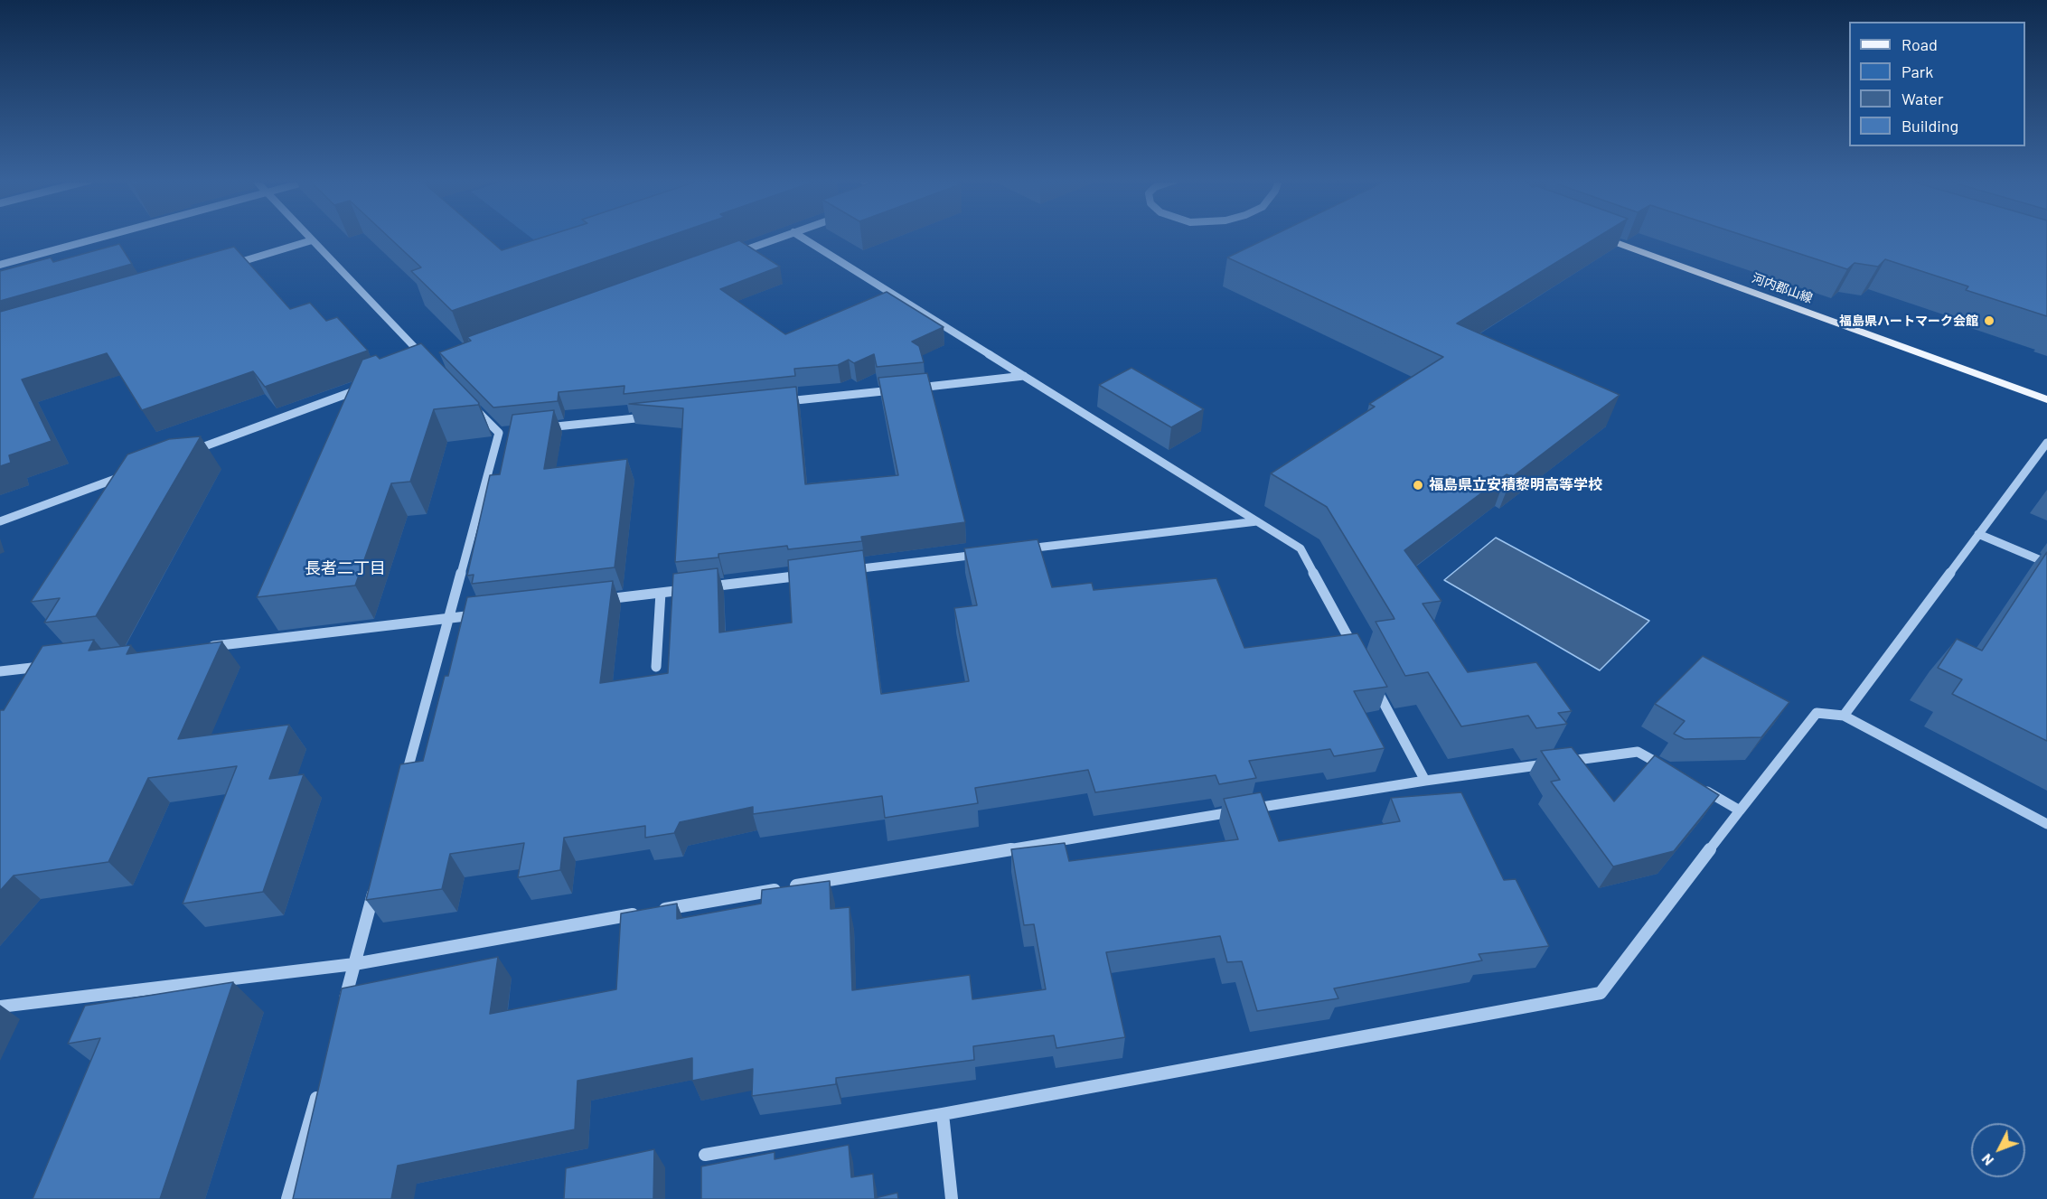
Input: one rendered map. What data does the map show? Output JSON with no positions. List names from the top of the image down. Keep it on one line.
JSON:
{"streets":{"main road":["河内郡山線"]},"districts":["長者二丁目"],"places":["福島県ハートマーク会館","福島県立安積黎明高等学校"],"legend":["Road","Park","Water","Building"],"north":"bottom left"}
